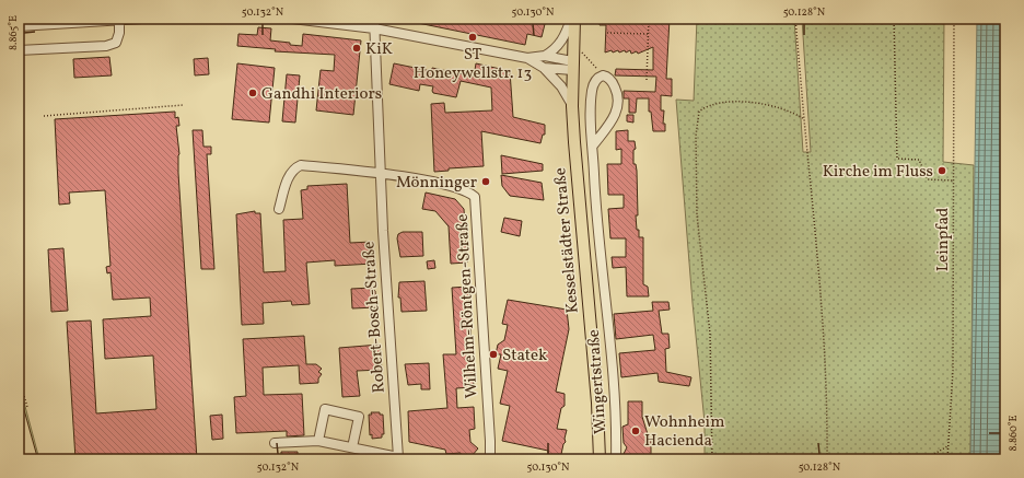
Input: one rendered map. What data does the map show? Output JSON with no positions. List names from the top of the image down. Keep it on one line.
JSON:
{"streets":{"main road":["Kesselstädter Straße"],"street":["Wilhelm-Röntgen-Straße","Robert-Bosch-Straße","Wingertstraße"],"path":["Leinpfad"]},"crossings":[["Wilhelm-Röntgen-Straße","Robert-Bosch-Straße"]],"places":["ST Honeywellstr. 13","KiK","Gandhi Interiors","Kirche im Fluss","Mönninger","Statek","Wohnheim Hacienda"],"coordinates":["50.132°N","50.130°N","50.128°N","8.865°E","8.860°E"]}
